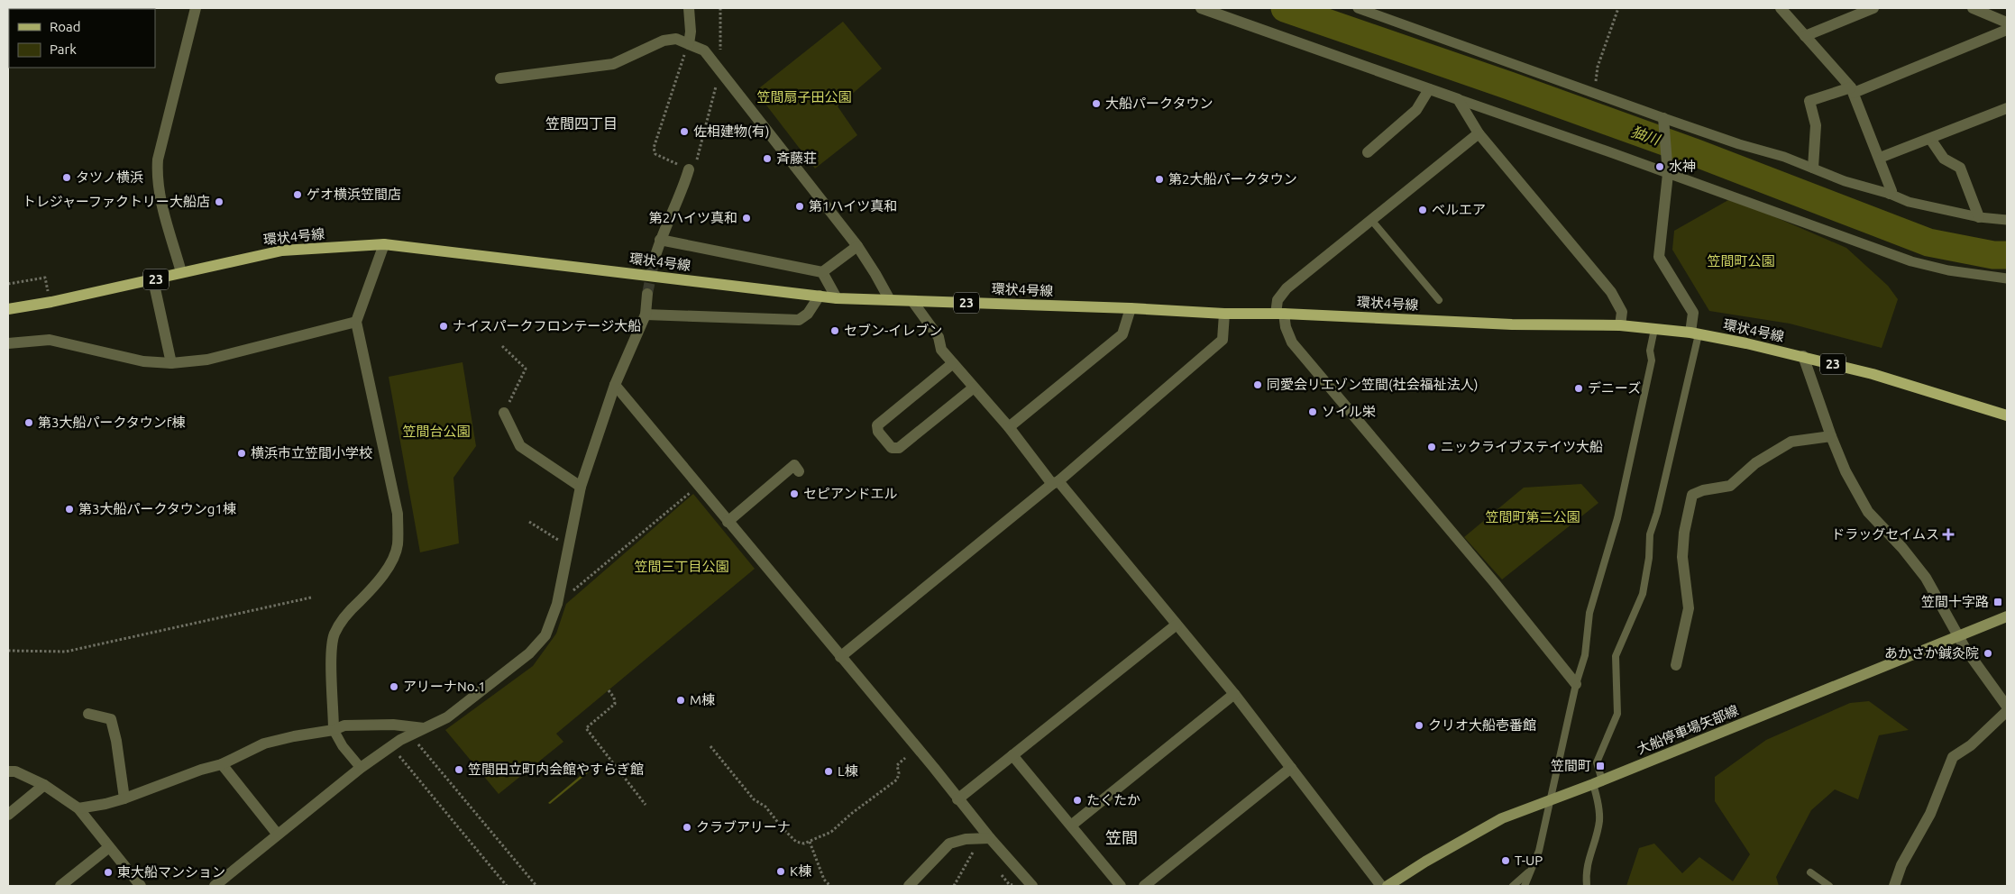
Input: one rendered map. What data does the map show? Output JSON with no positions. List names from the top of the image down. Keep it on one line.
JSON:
{"streets":{"main road":["環状4号線","23","大船停車場矢部線"]},"districts":["笠間四丁目","笠間"],"water":["㹨川"],"parks":["笠間扇子田公園","笠間町公園","笠間台公園","笠間町第二公園","笠間三丁目公園"],"places":{"other":["大船パークタウン","佐相建物(有)","斉藤荘","水神","タツノ横浜","第2大船パークタウン","ゲオ横浜笠間店","トレジャーファクトリー大船店","第1ハイツ真和","ベルエア","第2ハイツ真和","ナイスパークフロンテージ大船","セブン-イレブン","同愛会リエゾン笠間(社会福祉法人)","デニーズ","ソイル栄","第3大船パークタウンf棟","ニックライブステイツ大船","横浜市立笠間小学校","セピアンドエル","第3大船パークタウンg1棟","あかさか鍼灸院","アリーナNo.1","M棟","クリオ大船壱番館","笠間田立町内会館やすらぎ館","L棟","たくたか","クラブアリーナ","T-UP","K棟","東大船マンション"],"health":["ドラッグセイムス"],"transit":["笠間十字路","笠間町"]},"legend":["Road","Park"]}
